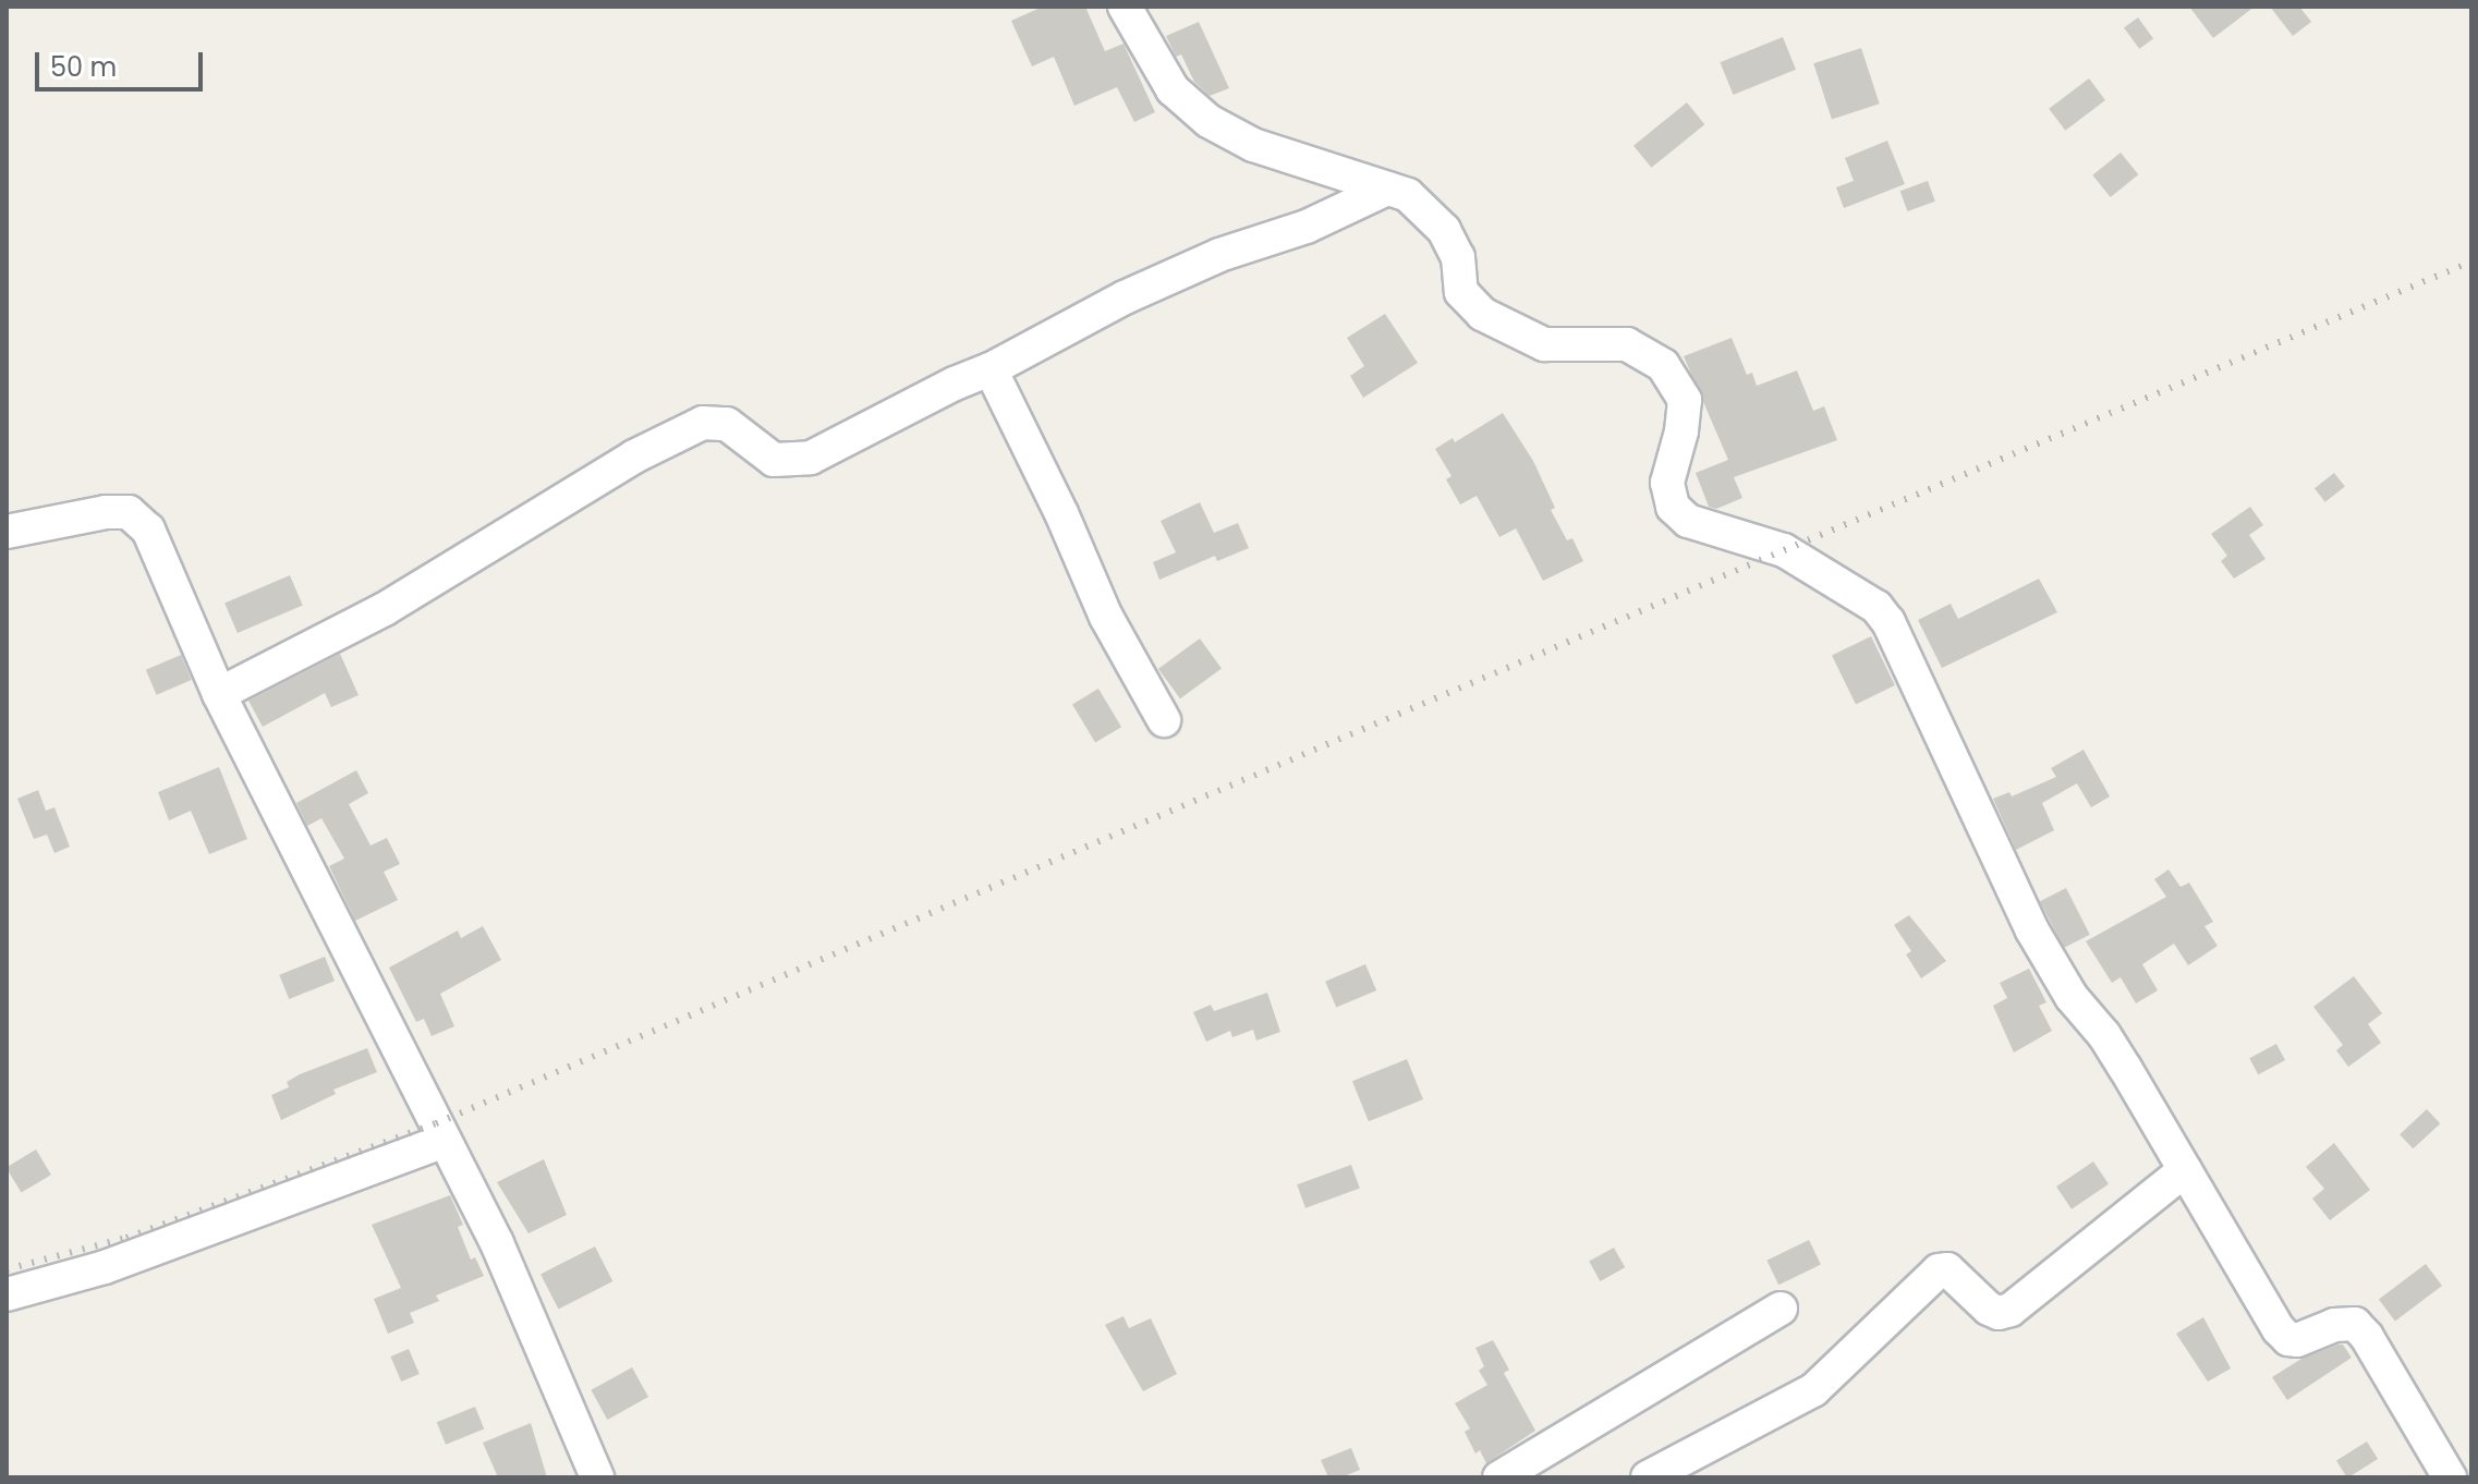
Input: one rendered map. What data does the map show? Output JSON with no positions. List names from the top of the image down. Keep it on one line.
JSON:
{"scale_bar":"50 m"}
